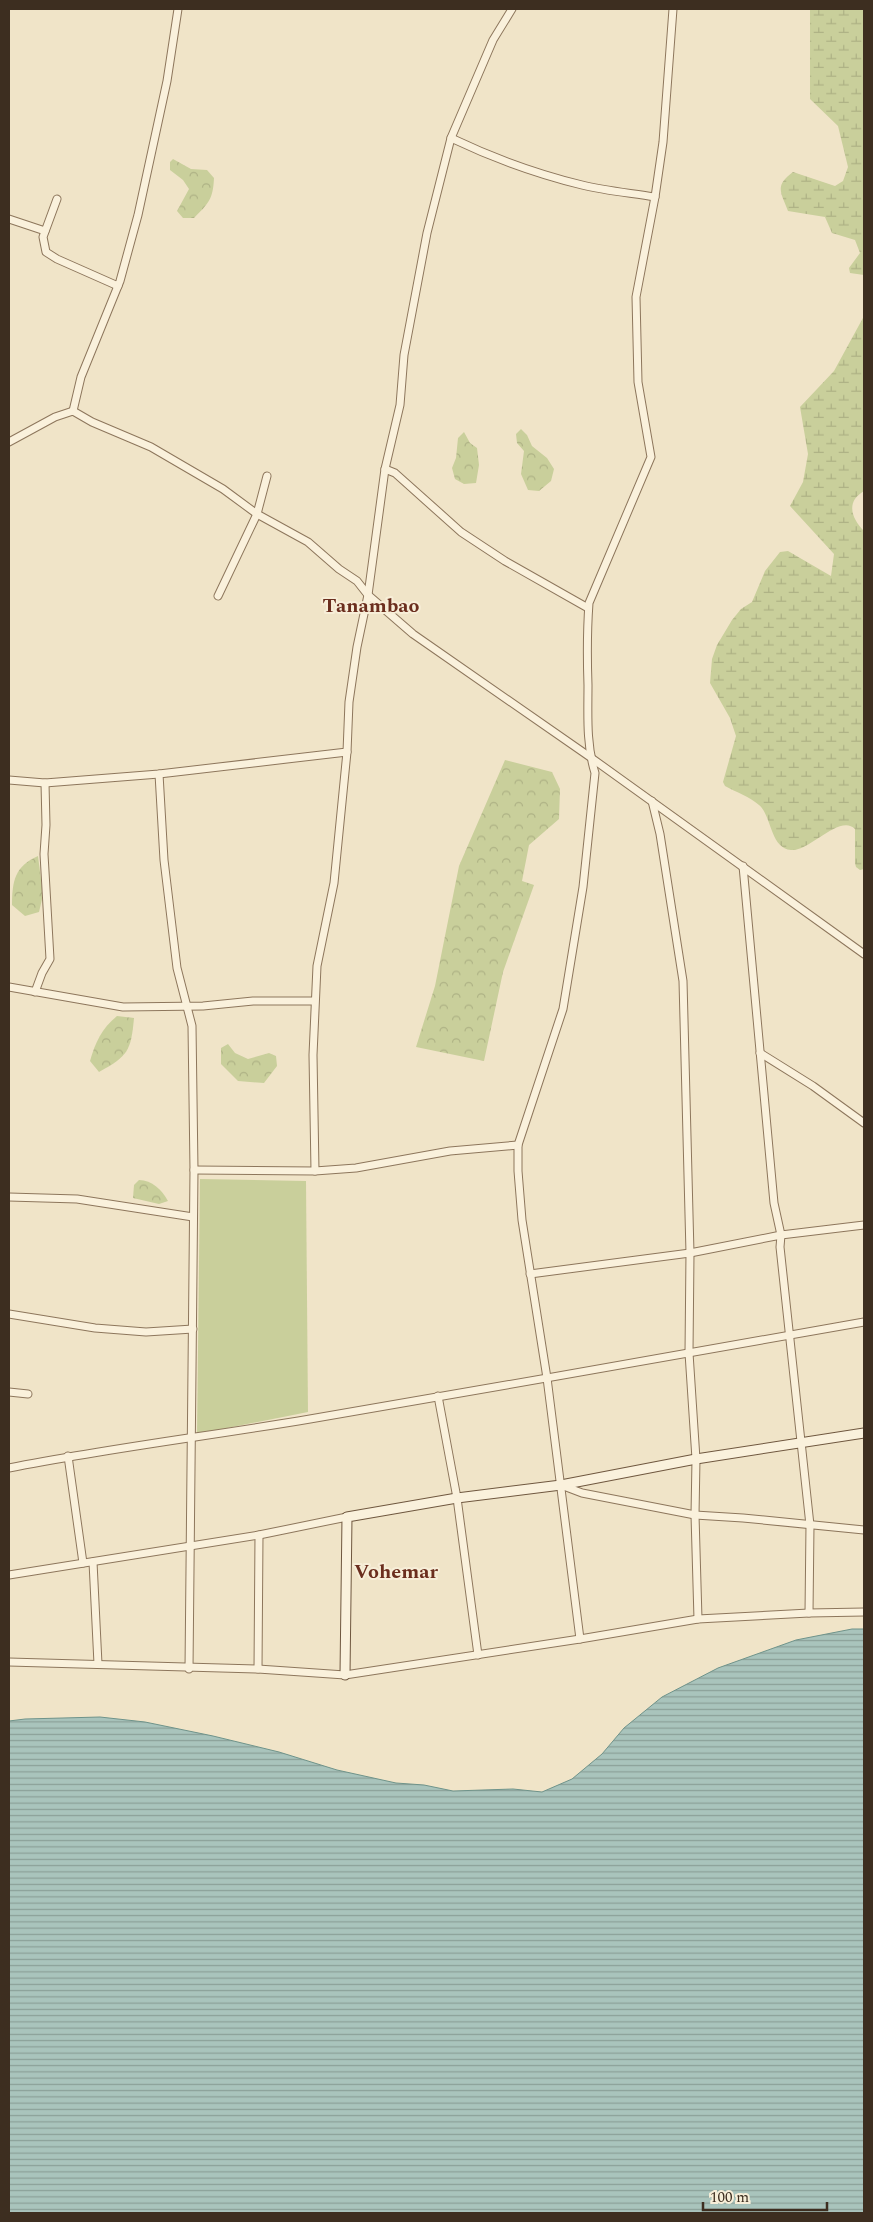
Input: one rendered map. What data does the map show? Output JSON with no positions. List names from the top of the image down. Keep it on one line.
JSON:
{"districts":["Tanambao","Vohemar"],"scale_bar":"100 m"}
